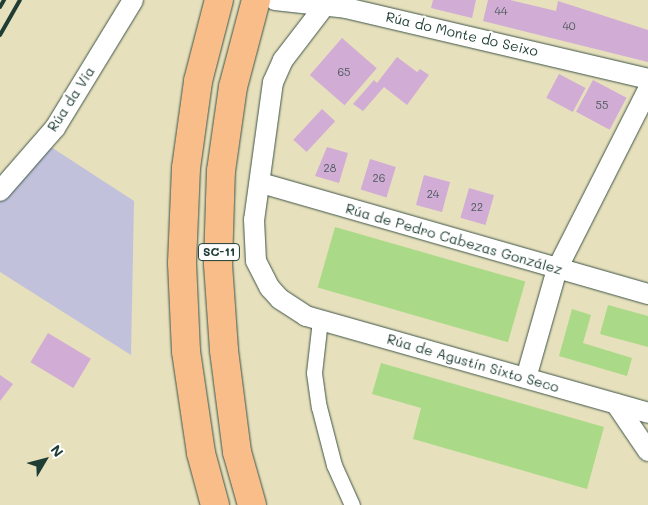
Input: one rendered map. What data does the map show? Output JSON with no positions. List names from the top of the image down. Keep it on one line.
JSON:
{"streets":{"highway":["SC-11"],"street":["Rúa do Monte do Seixo","Rúa da Vía","Rúa de Pedro Cabezas González","Rúa de Agustín Sixto Seco"]},"crossings":[["Rúa de Pedro Cabezas González","Rúa de Agustín Sixto Seco"]],"house_numbers":["44","40","65","55","28","26","24","22"],"north":"top right"}
